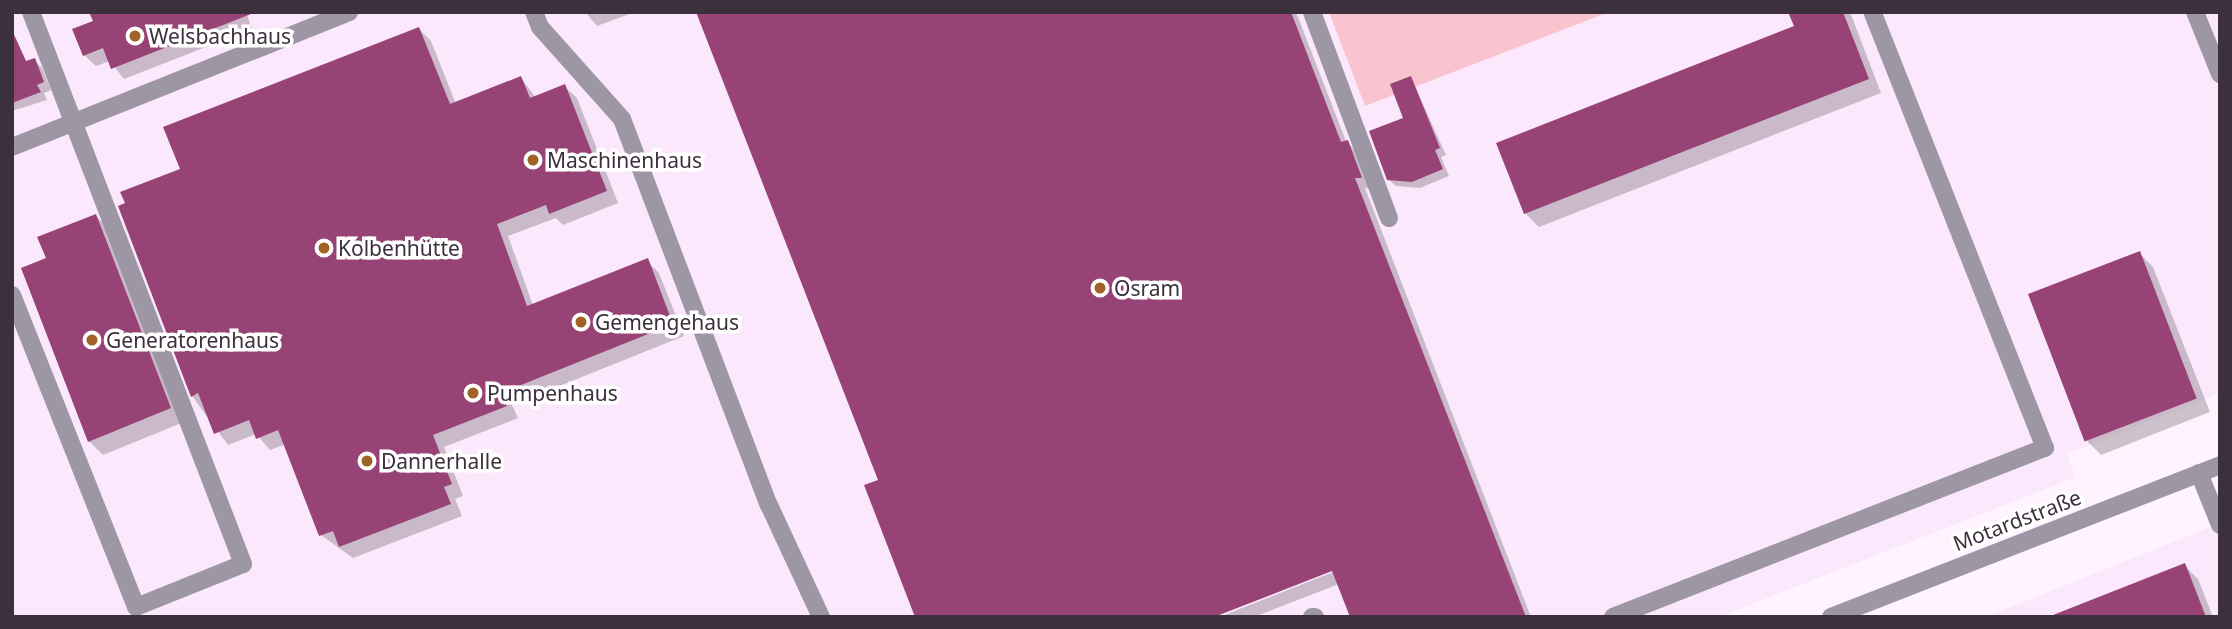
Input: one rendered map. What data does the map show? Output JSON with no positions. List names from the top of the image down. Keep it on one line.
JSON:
{"streets":{"street":["Motardstraße"]},"places":["Welsbachhaus","Maschinenhaus","Kolbenhütte","Osram","Gemengehaus","Generatorenhaus","Pumpenhaus","Dannerhalle"]}
